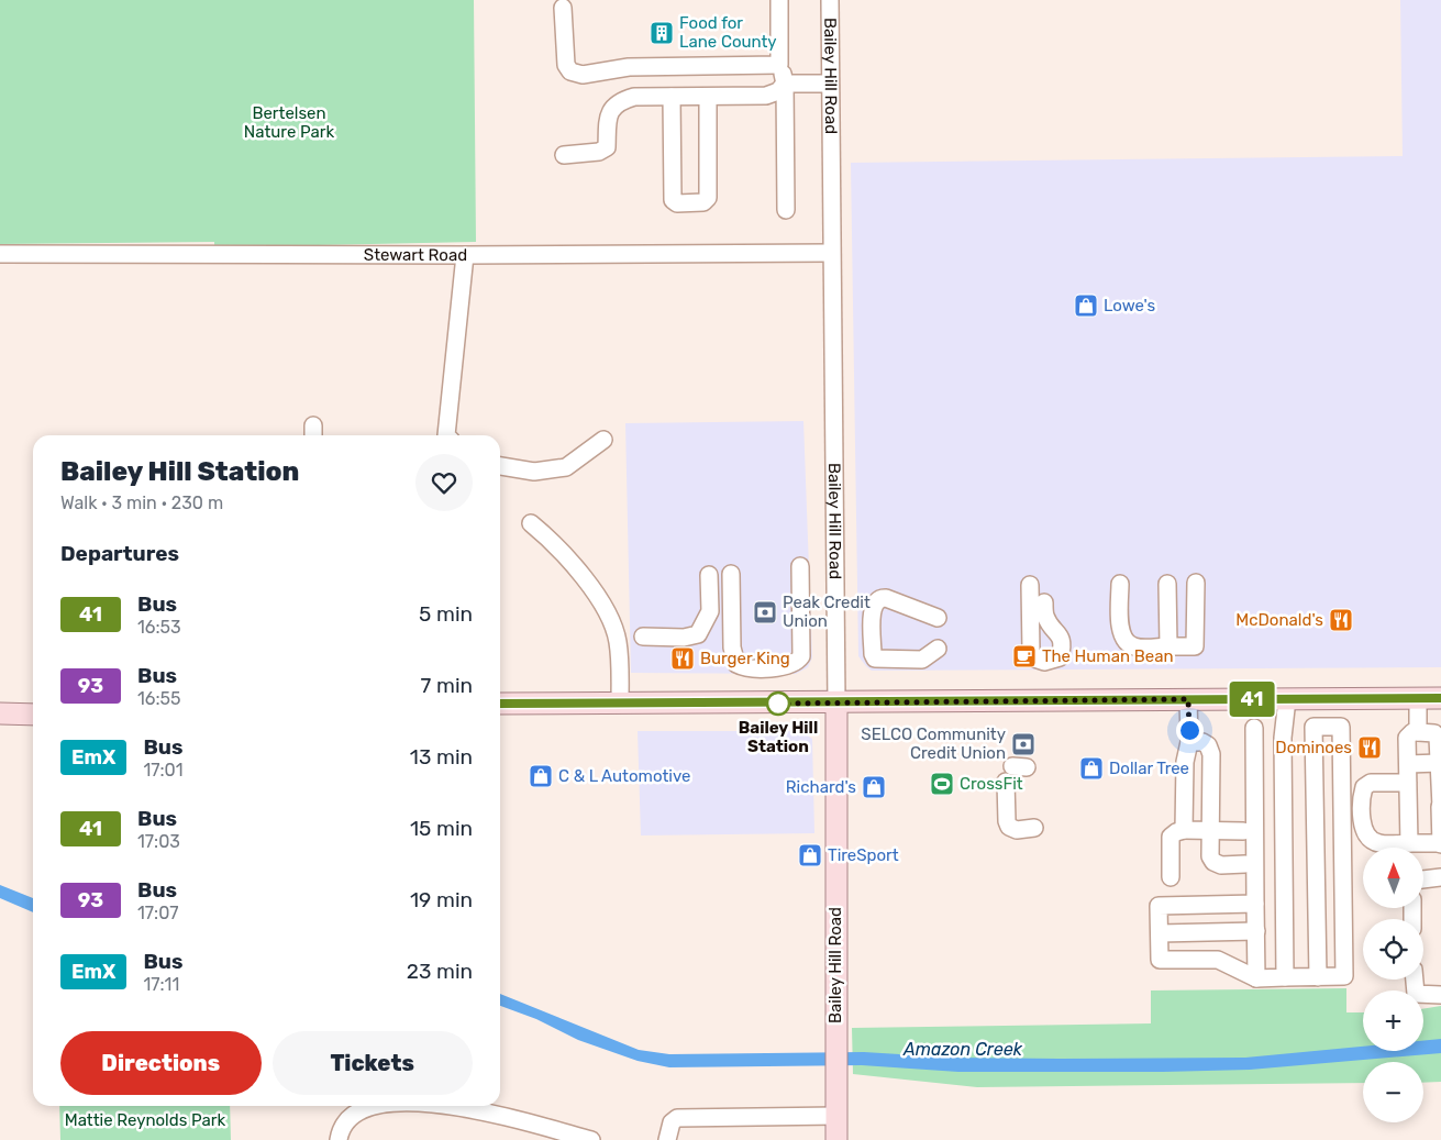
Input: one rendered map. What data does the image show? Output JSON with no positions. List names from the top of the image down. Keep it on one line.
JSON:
{"streets":{"main road":["Bailey Hill Road"],"street":["Stewart Road"]},"crossings":[["Bailey Hill Road","Stewart Road"]],"water":["Amazon Creek"],"parks":["Bertelsen Nature Park","Mattie Reynolds Park"],"places":{"building":["Food for Lane County"],"shop":["Lowe's","Dollar Tree","C & L Automotive","Richard's","TireSport"],"bank":["Peak Credit Union","SELCO Community Credit Union"],"restaurant":["McDonald's","Burger King","Dominoes"],"cafe":["The Human Bean"],"other":["Bailey Hill Station"],"sports":["CrossFit"]},"lines":["bus line 41"],"north":"top","page":{"on_map":"41","heading":[["Bailey Hill Station","Walk · 3 min · 230 m"],"Departures"],"list":[{"mark":"41","name":"Bus","note":"16:53","value":"5 min"},{"mark":"93","name":"Bus","note":"16:55","value":"7 min"},{"mark":"EmX","name":"Bus","note":"17:01","value":"13 min"},{"mark":"41","name":"Bus","note":"17:03","value":"15 min"},{"mark":"93","name":"Bus","note":"17:07","value":"19 min"},{"mark":"EmX","name":"Bus","note":"17:11","value":"23 min"}],"map_buttons":["+","−"],"buttons":["Directions","Tickets"]}}
